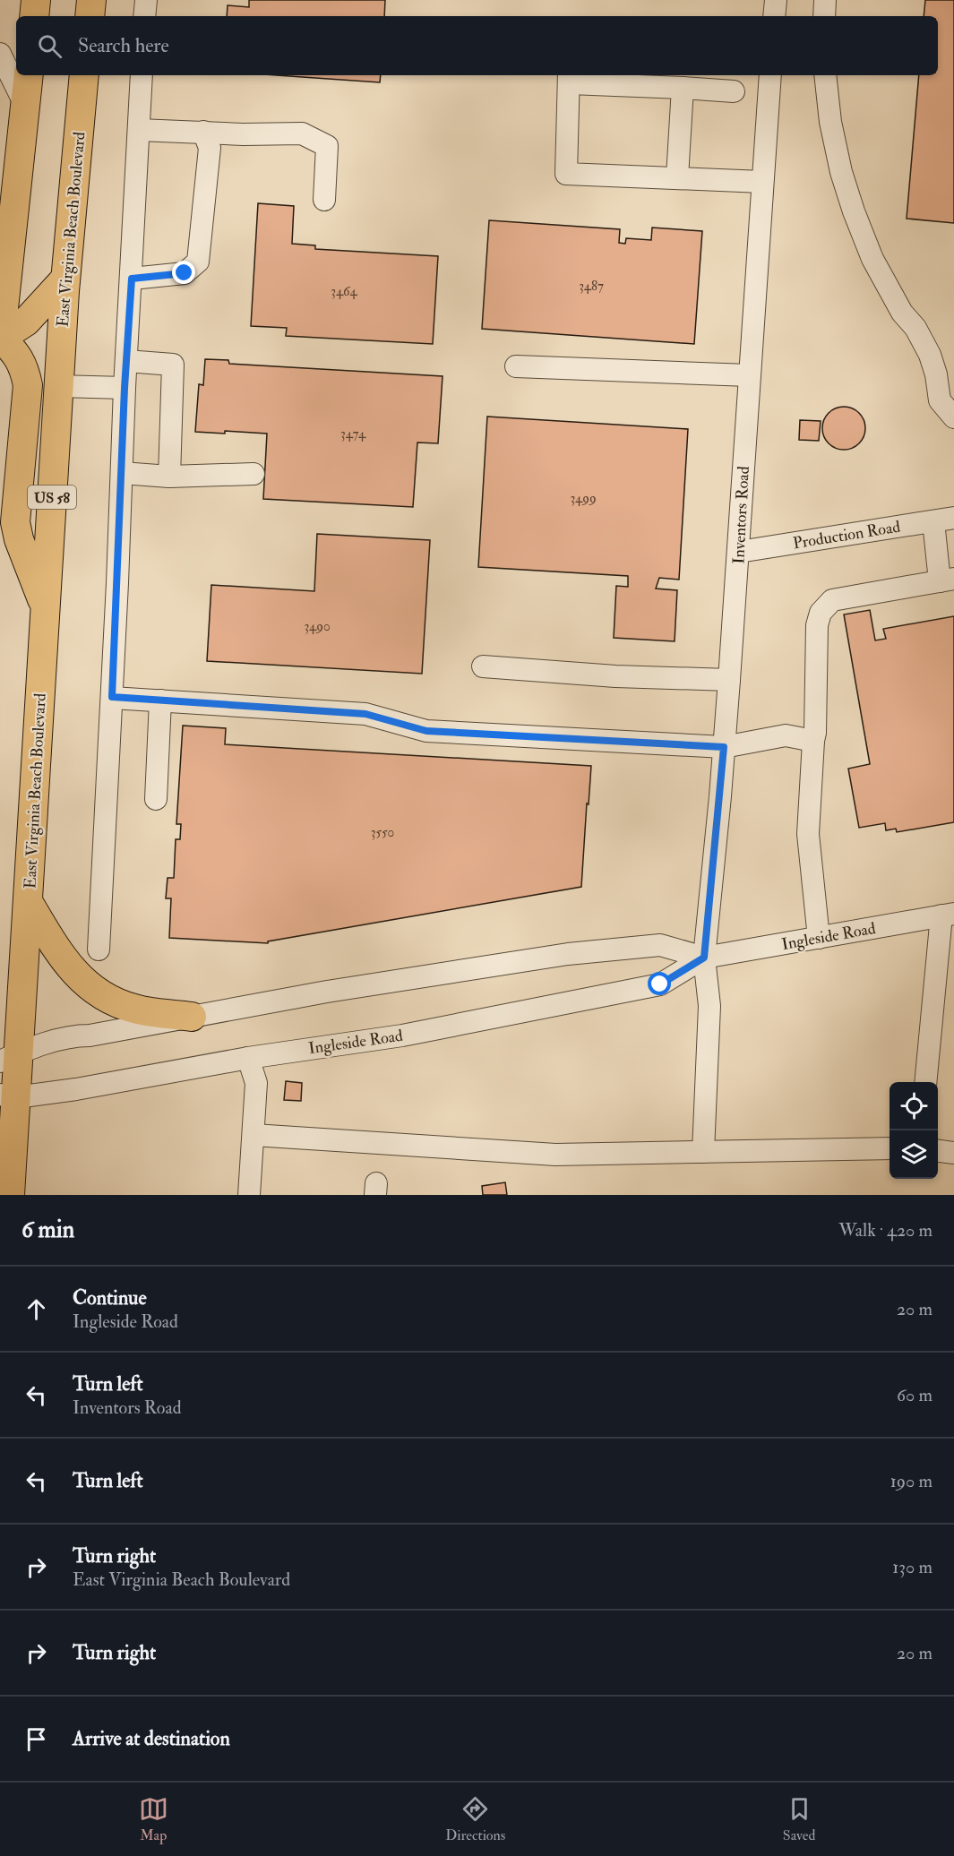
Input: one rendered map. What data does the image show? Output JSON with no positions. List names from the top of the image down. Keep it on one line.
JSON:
{"streets":{"main road":["East Virginia Beach Boulevard","US 58"],"street":["Inventors Road","Production Road","Ingleside Road"]},"crossings":[["East Virginia Beach Boulevard","Ingleside Road"],["Inventors Road","Production Road"],["Inventors Road","Ingleside Road"]],"house_numbers":["3487","3464","3474","3499","3490","3550"],"page":{"search":"Search here","heading":["6 min","Walk · 420 m"],"list":[["Continue","Ingleside Road","20 m"],["Turn left","Inventors Road","60 m"],["Turn left","190 m"],["Turn right","East Virginia Beach Boulevard","130 m"],["Turn right","20 m"],"Arrive at destination"],"nav":["Map","Directions","Saved"]}}
